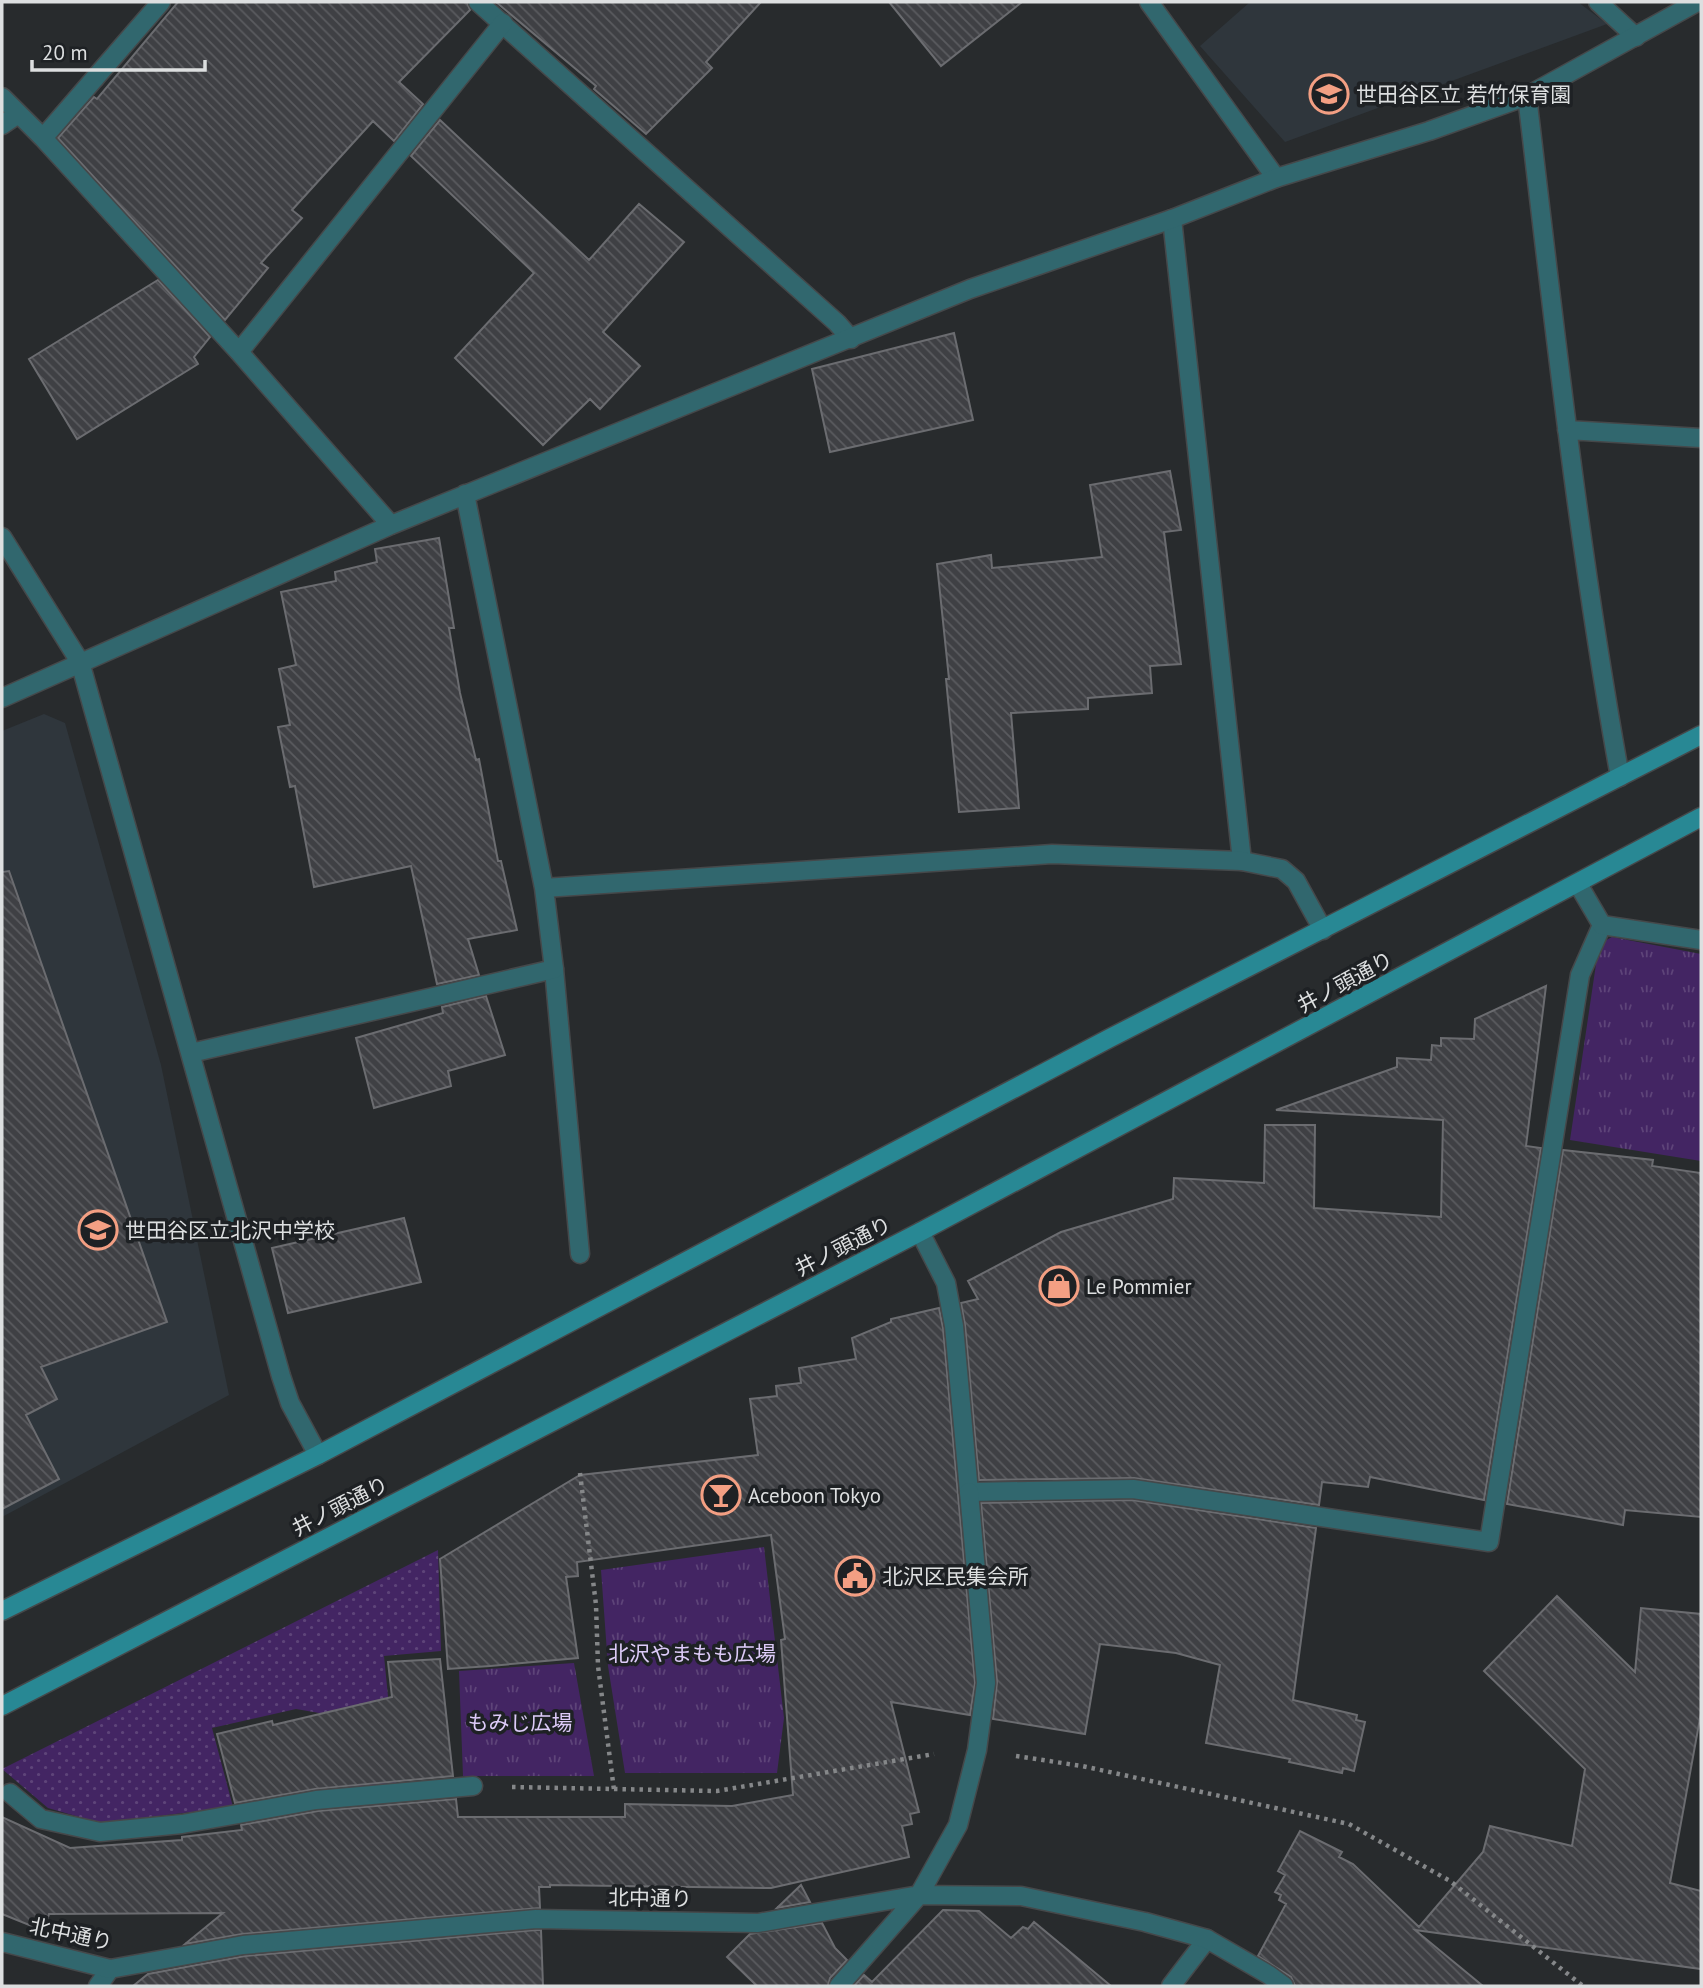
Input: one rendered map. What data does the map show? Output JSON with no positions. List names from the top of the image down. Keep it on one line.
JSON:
{"streets":{"main road":["井ノ頭通り"],"street":["北中通り"]},"parks":["北沢やまもも広場","もみじ広場"],"places":{"school or university":["世田谷区立 若竹保育園","世田谷区立北沢中学校"],"shop":["Le Pommier"],"bar":["Aceboon Tokyo"],"public building":["北沢区民集会所"]},"scale_bar":"20 m"}
